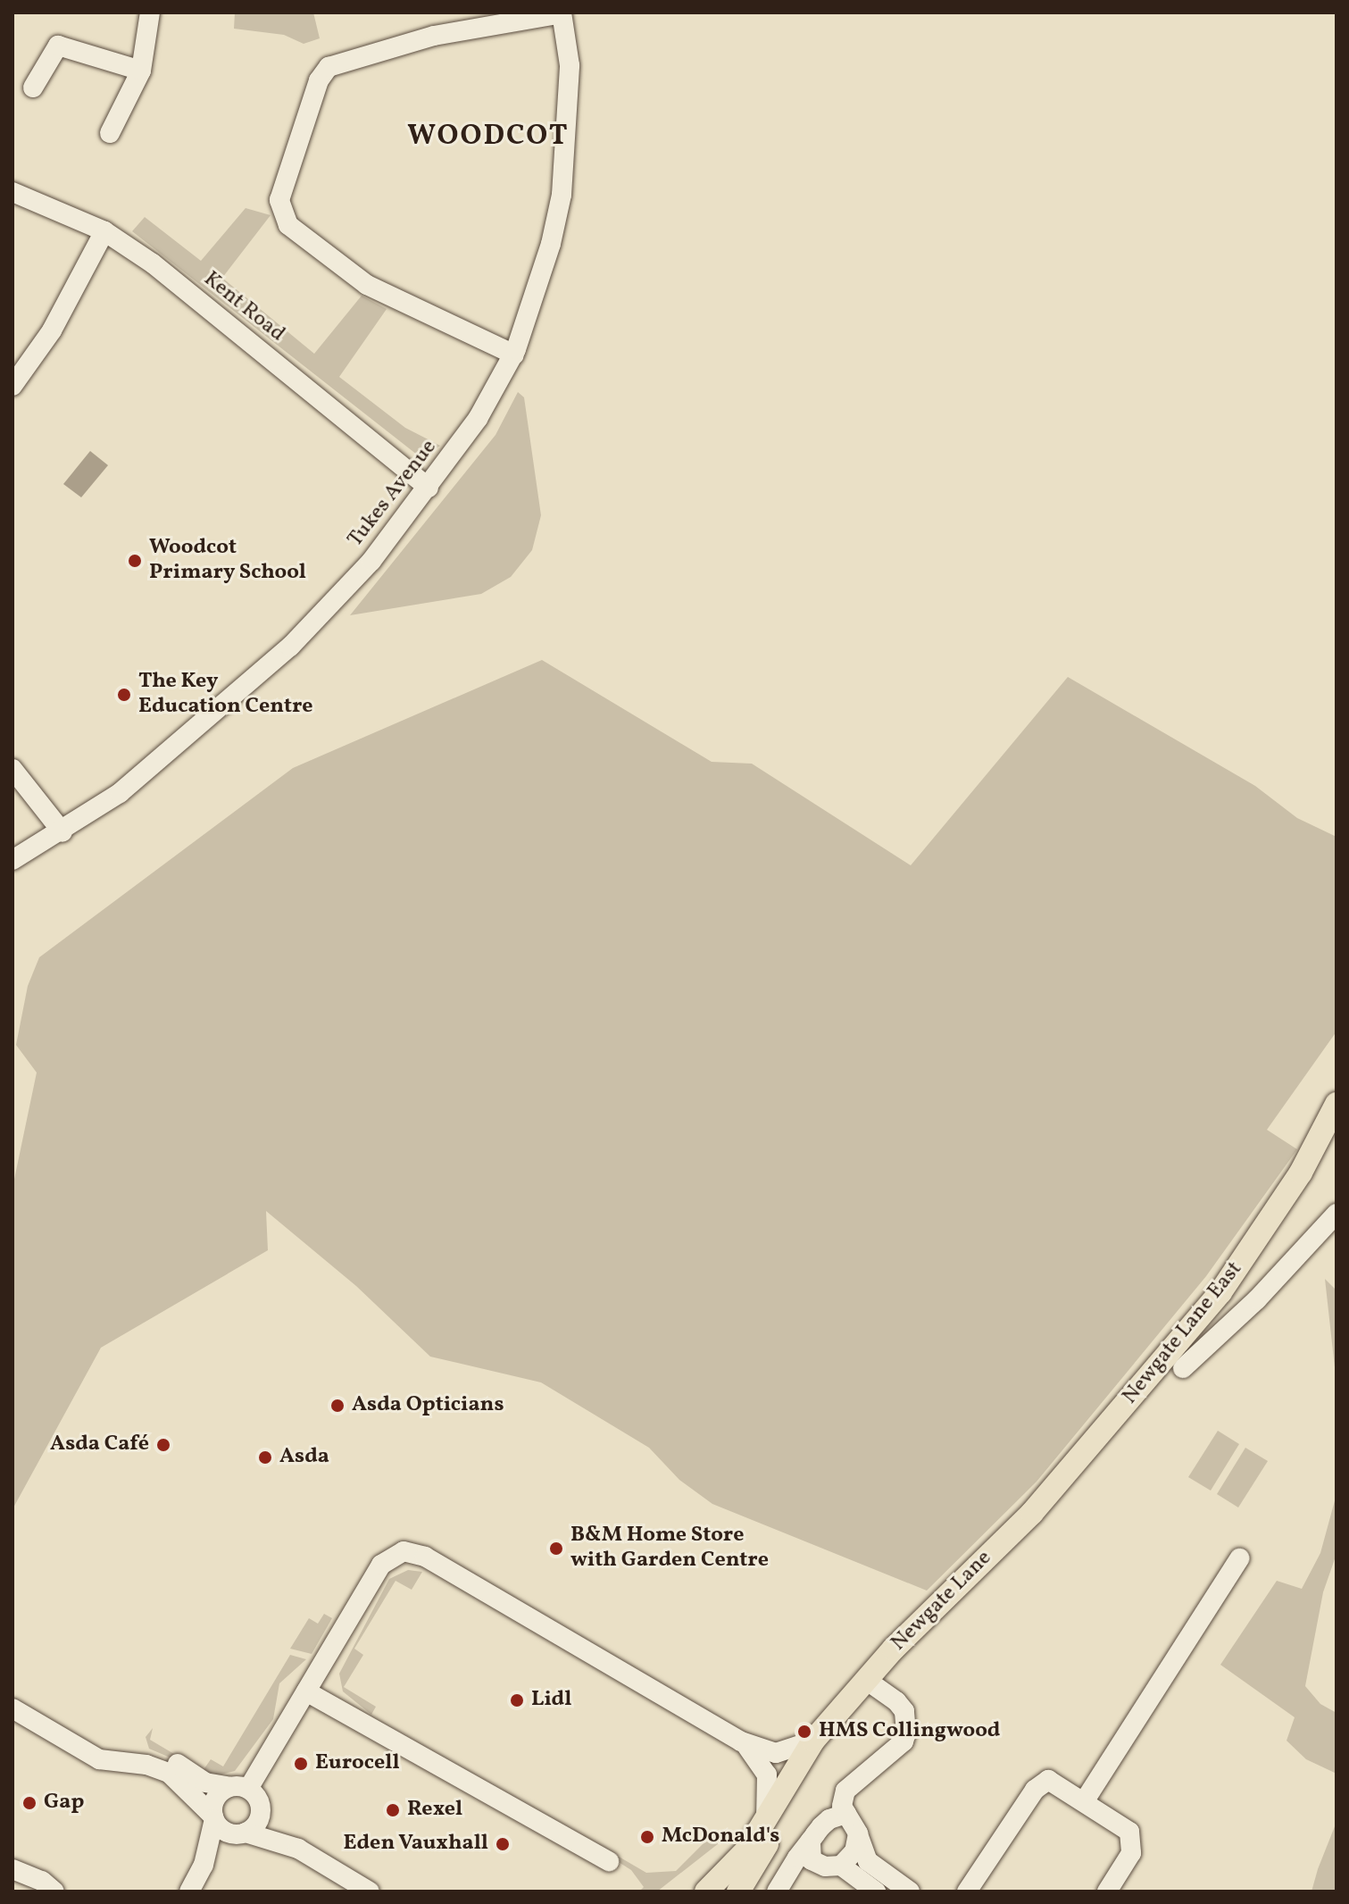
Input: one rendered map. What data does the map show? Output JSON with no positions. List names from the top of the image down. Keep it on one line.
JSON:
{"streets":{"main road":["Newgate Lane East","Newgate Lane"],"street":["Kent Road","Tukes Avenue"]},"crossings":[["Kent Road","Tukes Avenue"],["Newgate Lane East","Newgate Lane"]],"districts":["WOODCOT"],"places":["Woodcot Primary School","The Key Education Centre","Asda Opticians","Asda Café","Asda","B&M Home Store with Garden Centre","Lidl","HMS Collingwood","Eurocell","Gap","Rexel","McDonald's","Eden Vauxhall"]}
